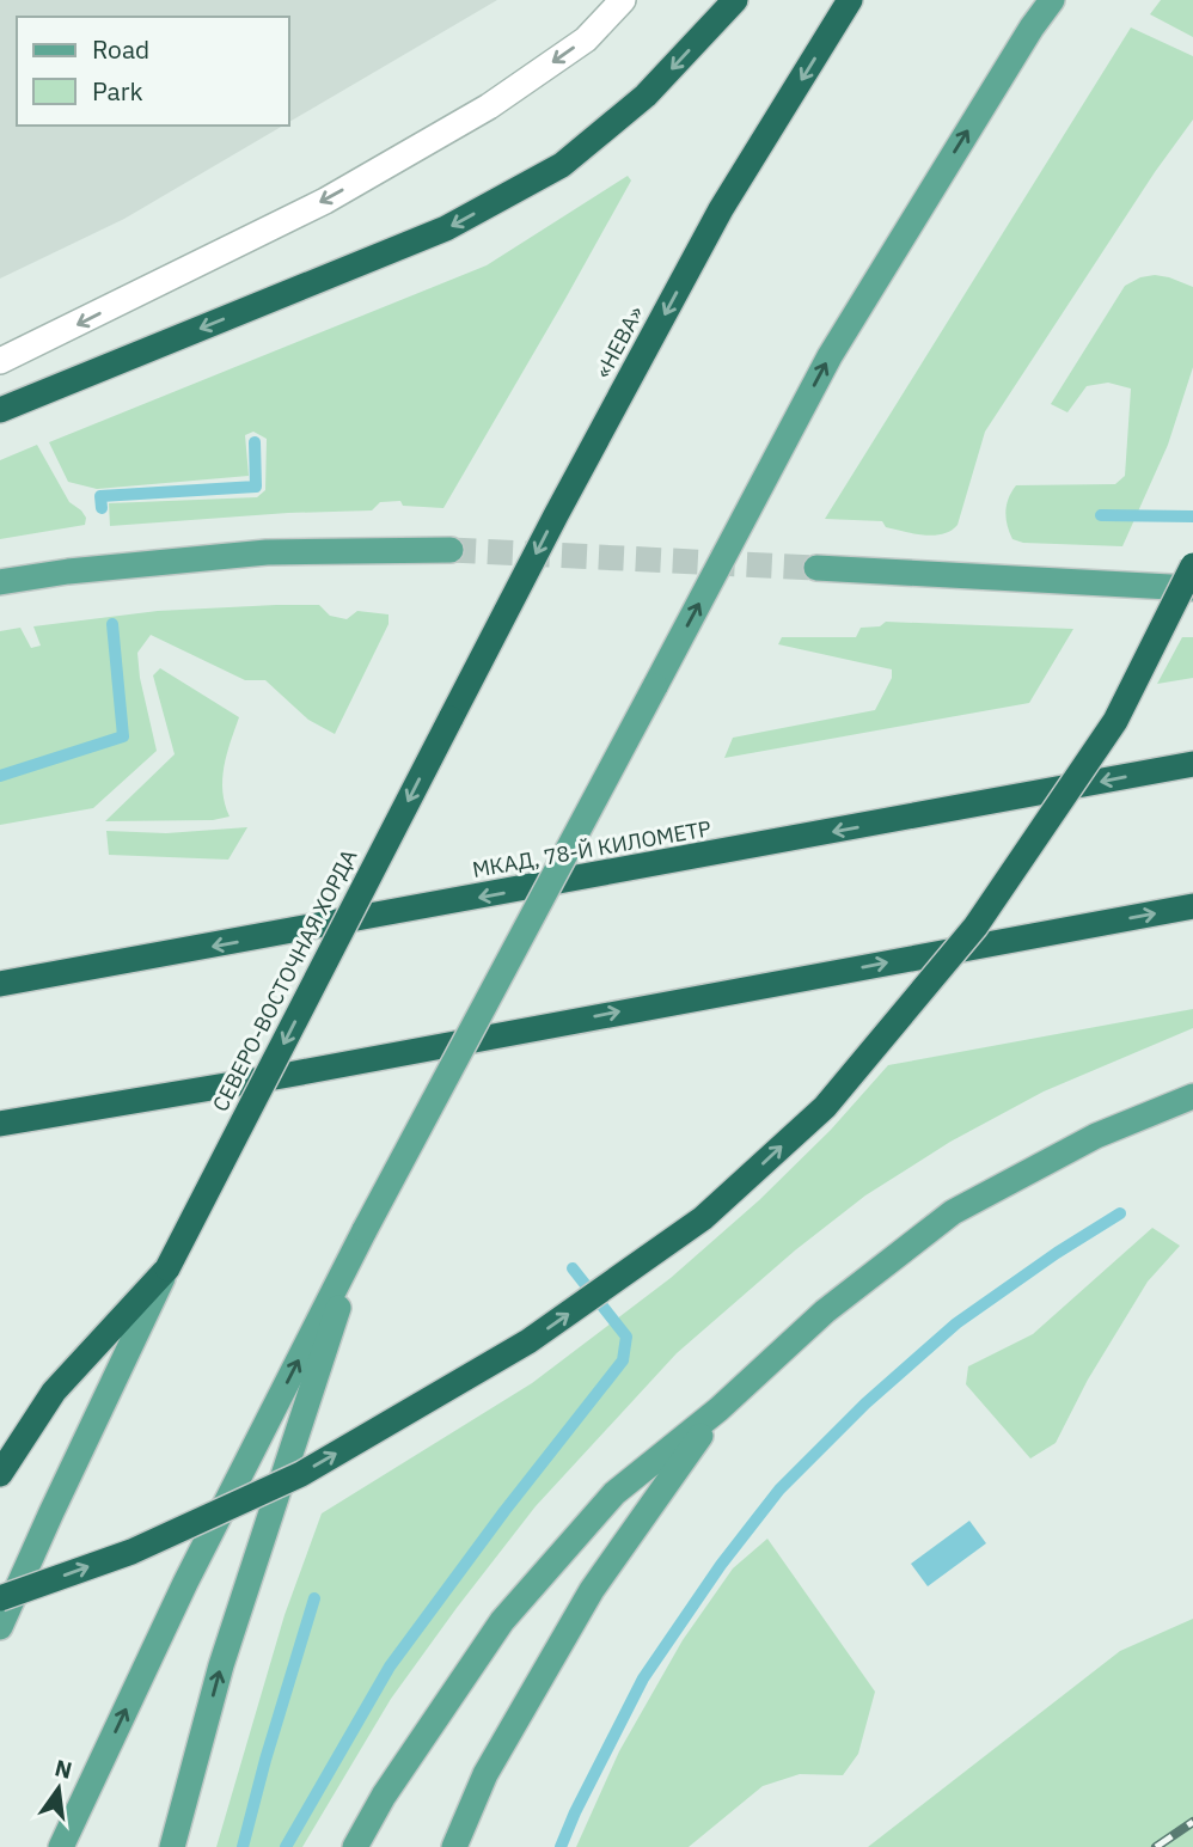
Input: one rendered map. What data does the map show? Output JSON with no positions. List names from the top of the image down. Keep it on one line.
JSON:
{"streets":{"highway":["«НЕВА»","МКАД, 78-Й КИЛОМЕТР","СЕВЕРО-ВОСТОЧНАЯ ХОРДА"]},"crossings":[["«НЕВА»","СЕВЕРО-ВОСТОЧНАЯ ХОРДА"]],"one_way":["«НЕВА»","СЕВЕРО-ВОСТОЧНАЯ ХОРДА"],"legend":["Road","Park"],"north":"top"}
